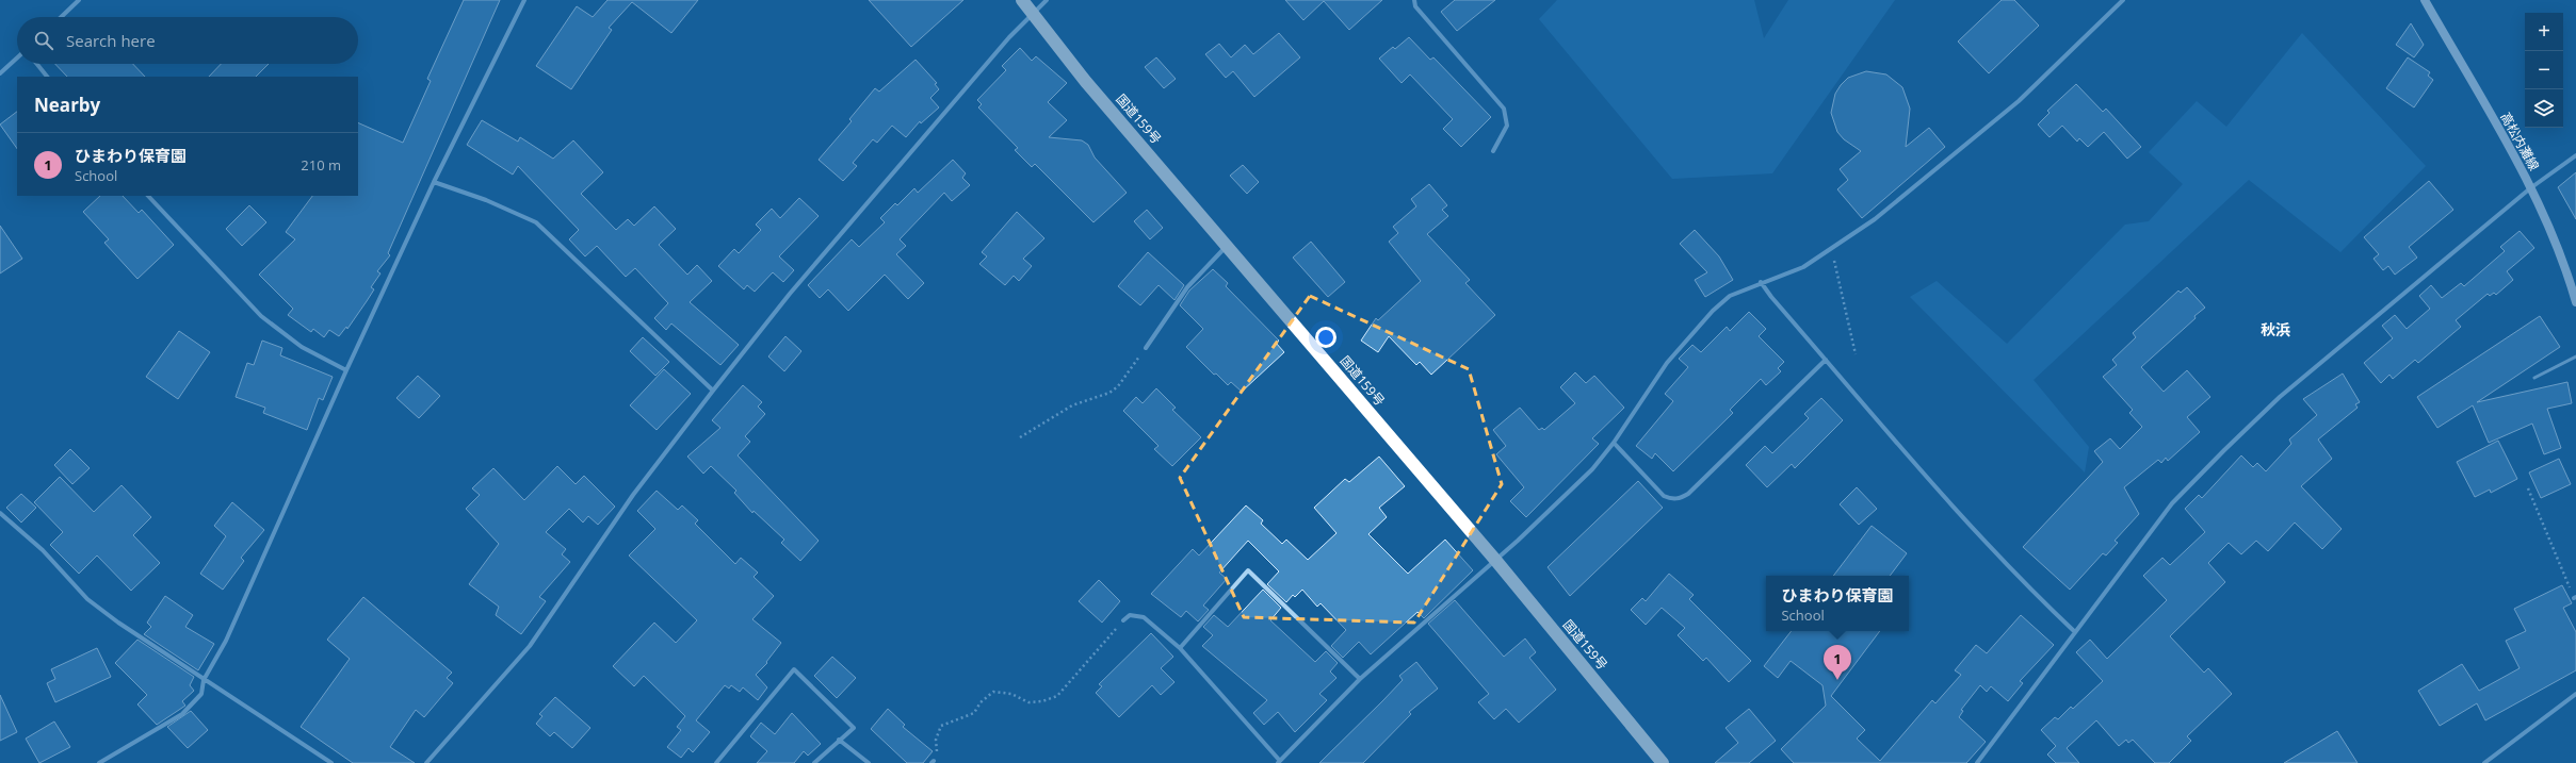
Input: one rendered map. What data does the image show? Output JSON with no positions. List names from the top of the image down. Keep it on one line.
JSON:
{"streets":{"highway":["国道159号"],"main road":["高松内灘線"]},"districts":["秋浜"],"page":{"map_buttons":["+","−"],"search":"Search here","heading":"Nearby","list":[{"mark":"1","name":"ひまわり保育園","note":"School","value":"210 m"}],"popup":["ひまわり保育園","School"],"pins":"1"}}
